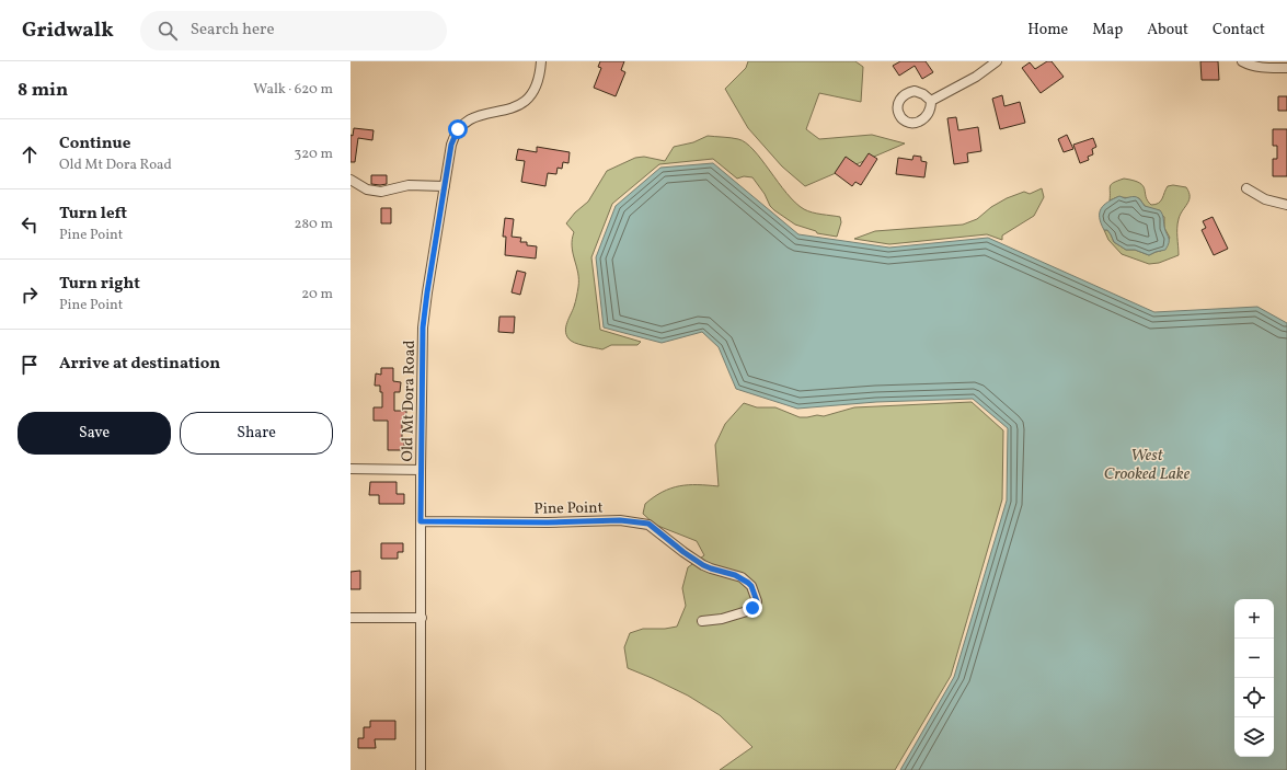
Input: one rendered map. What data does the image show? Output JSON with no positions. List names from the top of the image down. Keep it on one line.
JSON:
{"streets":{"street":["Old Mt Dora Road","Pine Point"]},"crossings":[["Old Mt Dora Road","Pine Point"]],"water":["West Crooked Lake"],"page":{"header":"Gridwalk","search":"Search here","nav":["Home","Map","About","Contact"],"heading":["8 min","Walk · 620 m"],"list":[["Continue","Old Mt Dora Road","320 m"],["Turn left","Pine Point","280 m"],["Turn right","Pine Point","20 m"],"Arrive at destination"],"buttons":["Save","Share"],"map_buttons":["+","−"]}}
